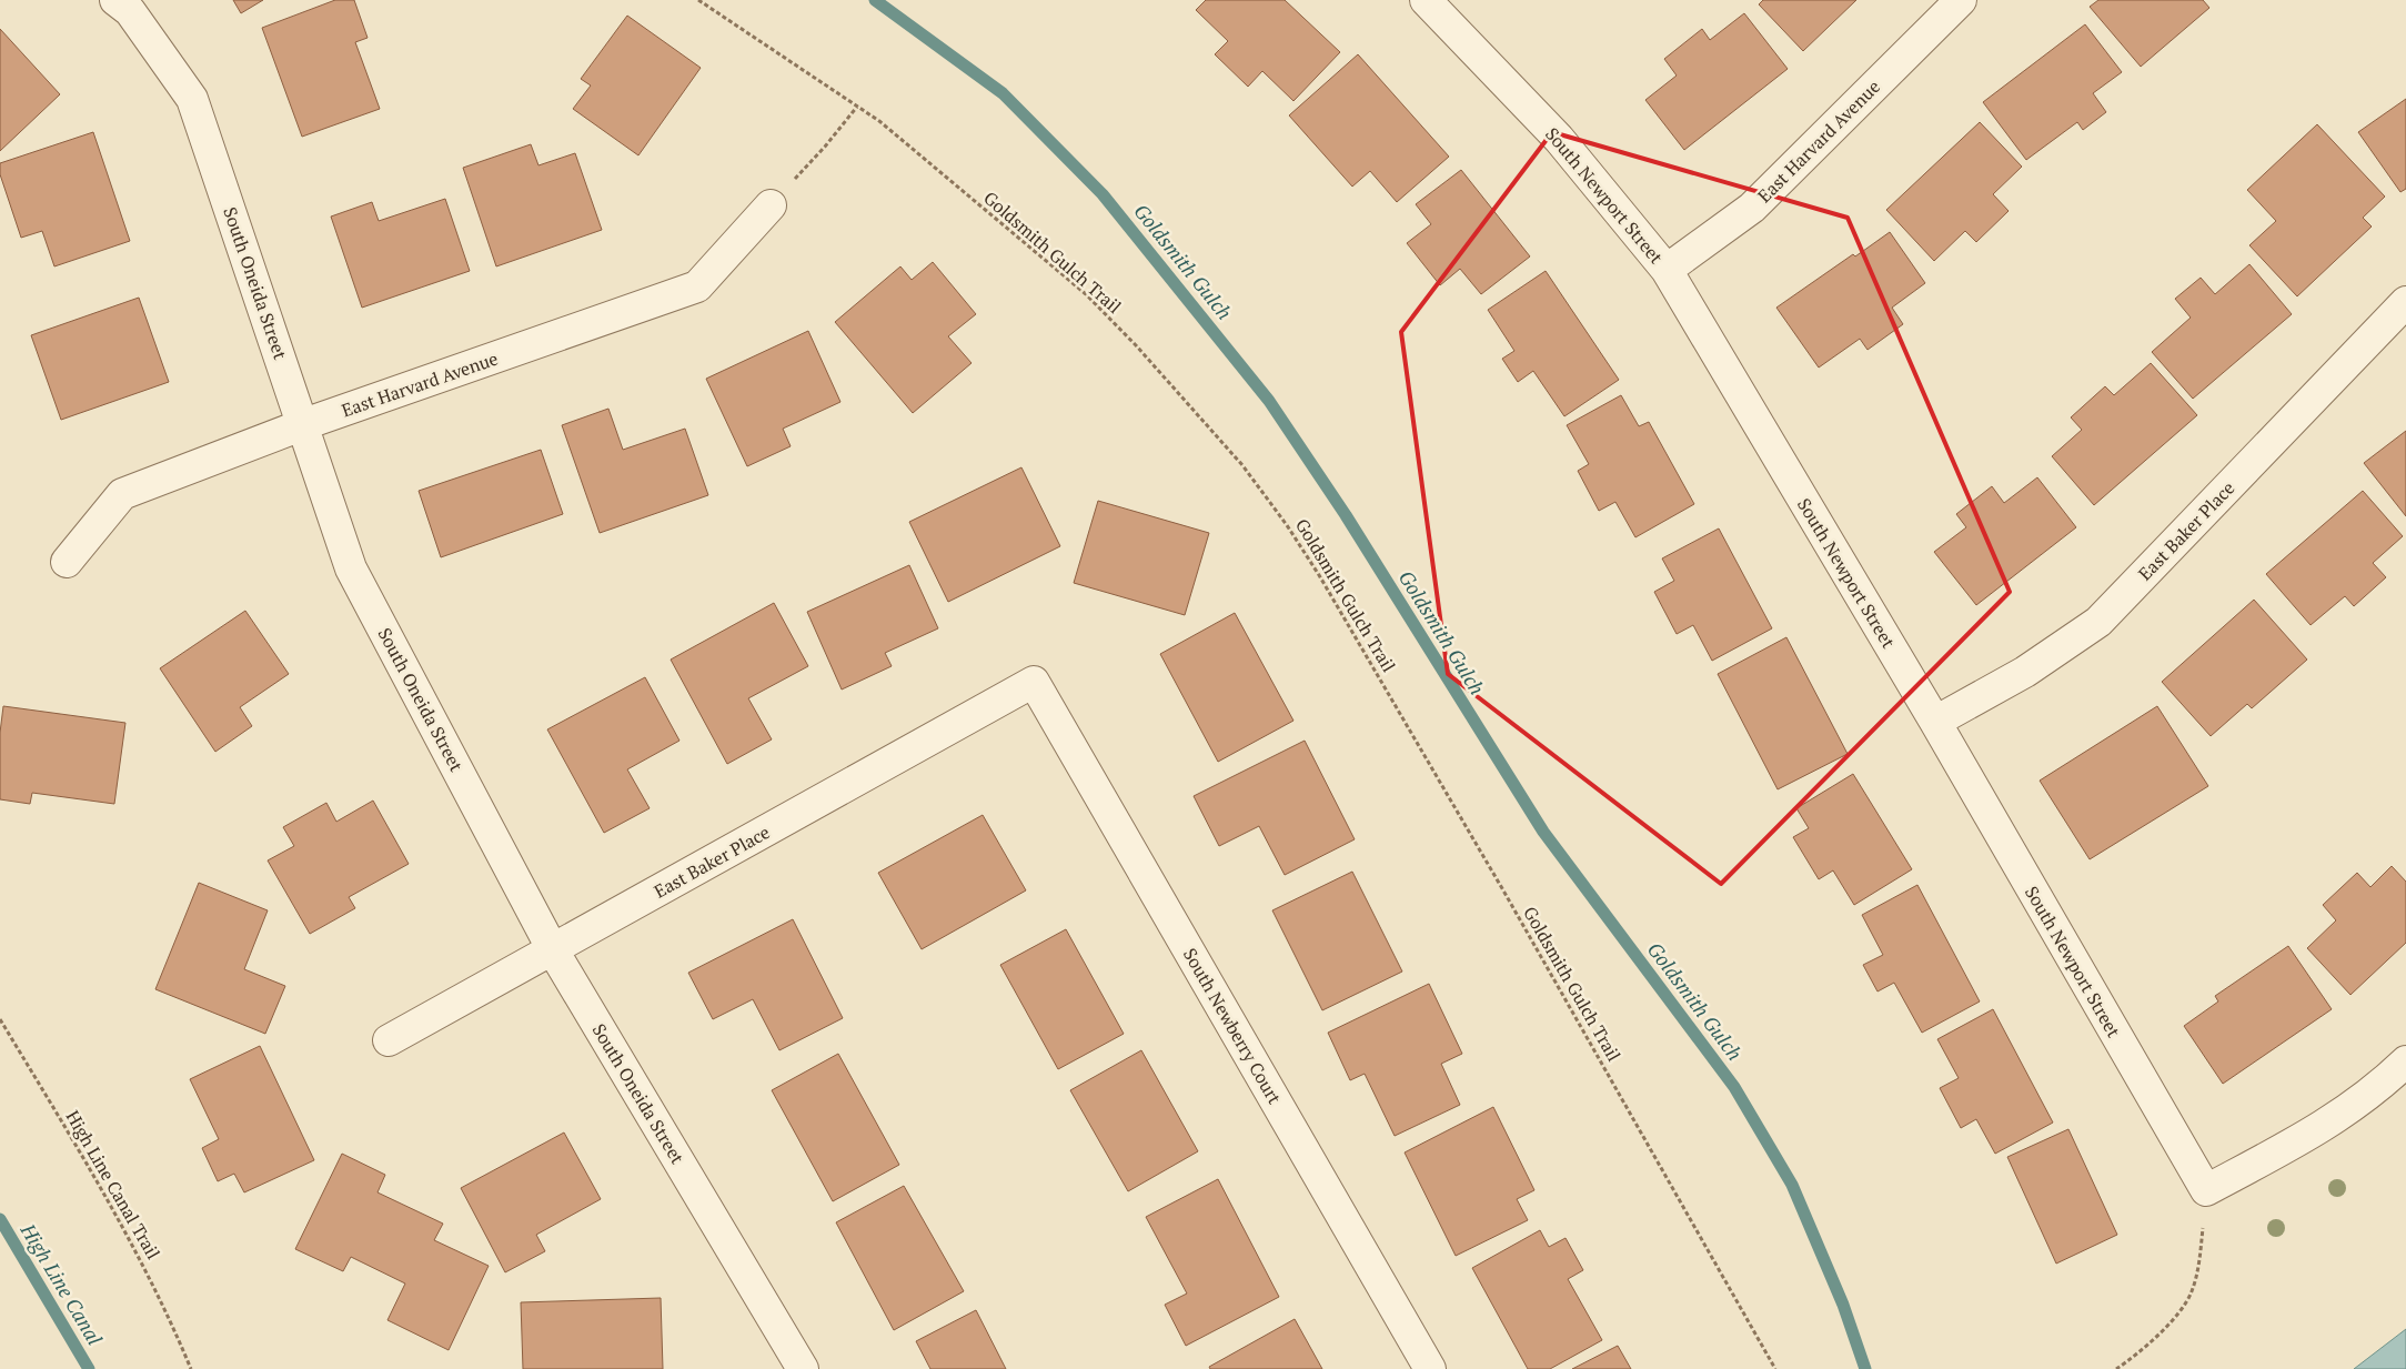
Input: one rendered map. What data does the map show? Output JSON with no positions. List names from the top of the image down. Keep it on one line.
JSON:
{"streets":{"street":["East Harvard Avenue","South Newport Street","South Oneida Street","East Baker Place","South Newberry Court"],"path":["Goldsmith Gulch Trail","High Line Canal Trail"]},"crossings":[["East Harvard Avenue","South Newport Street"],["East Harvard Avenue","South Oneida Street"],["South Newport Street","East Baker Place"],["South Oneida Street","East Baker Place"],["East Baker Place","South Newberry Court"]],"water":["Goldsmith Gulch","High Line Canal"]}
